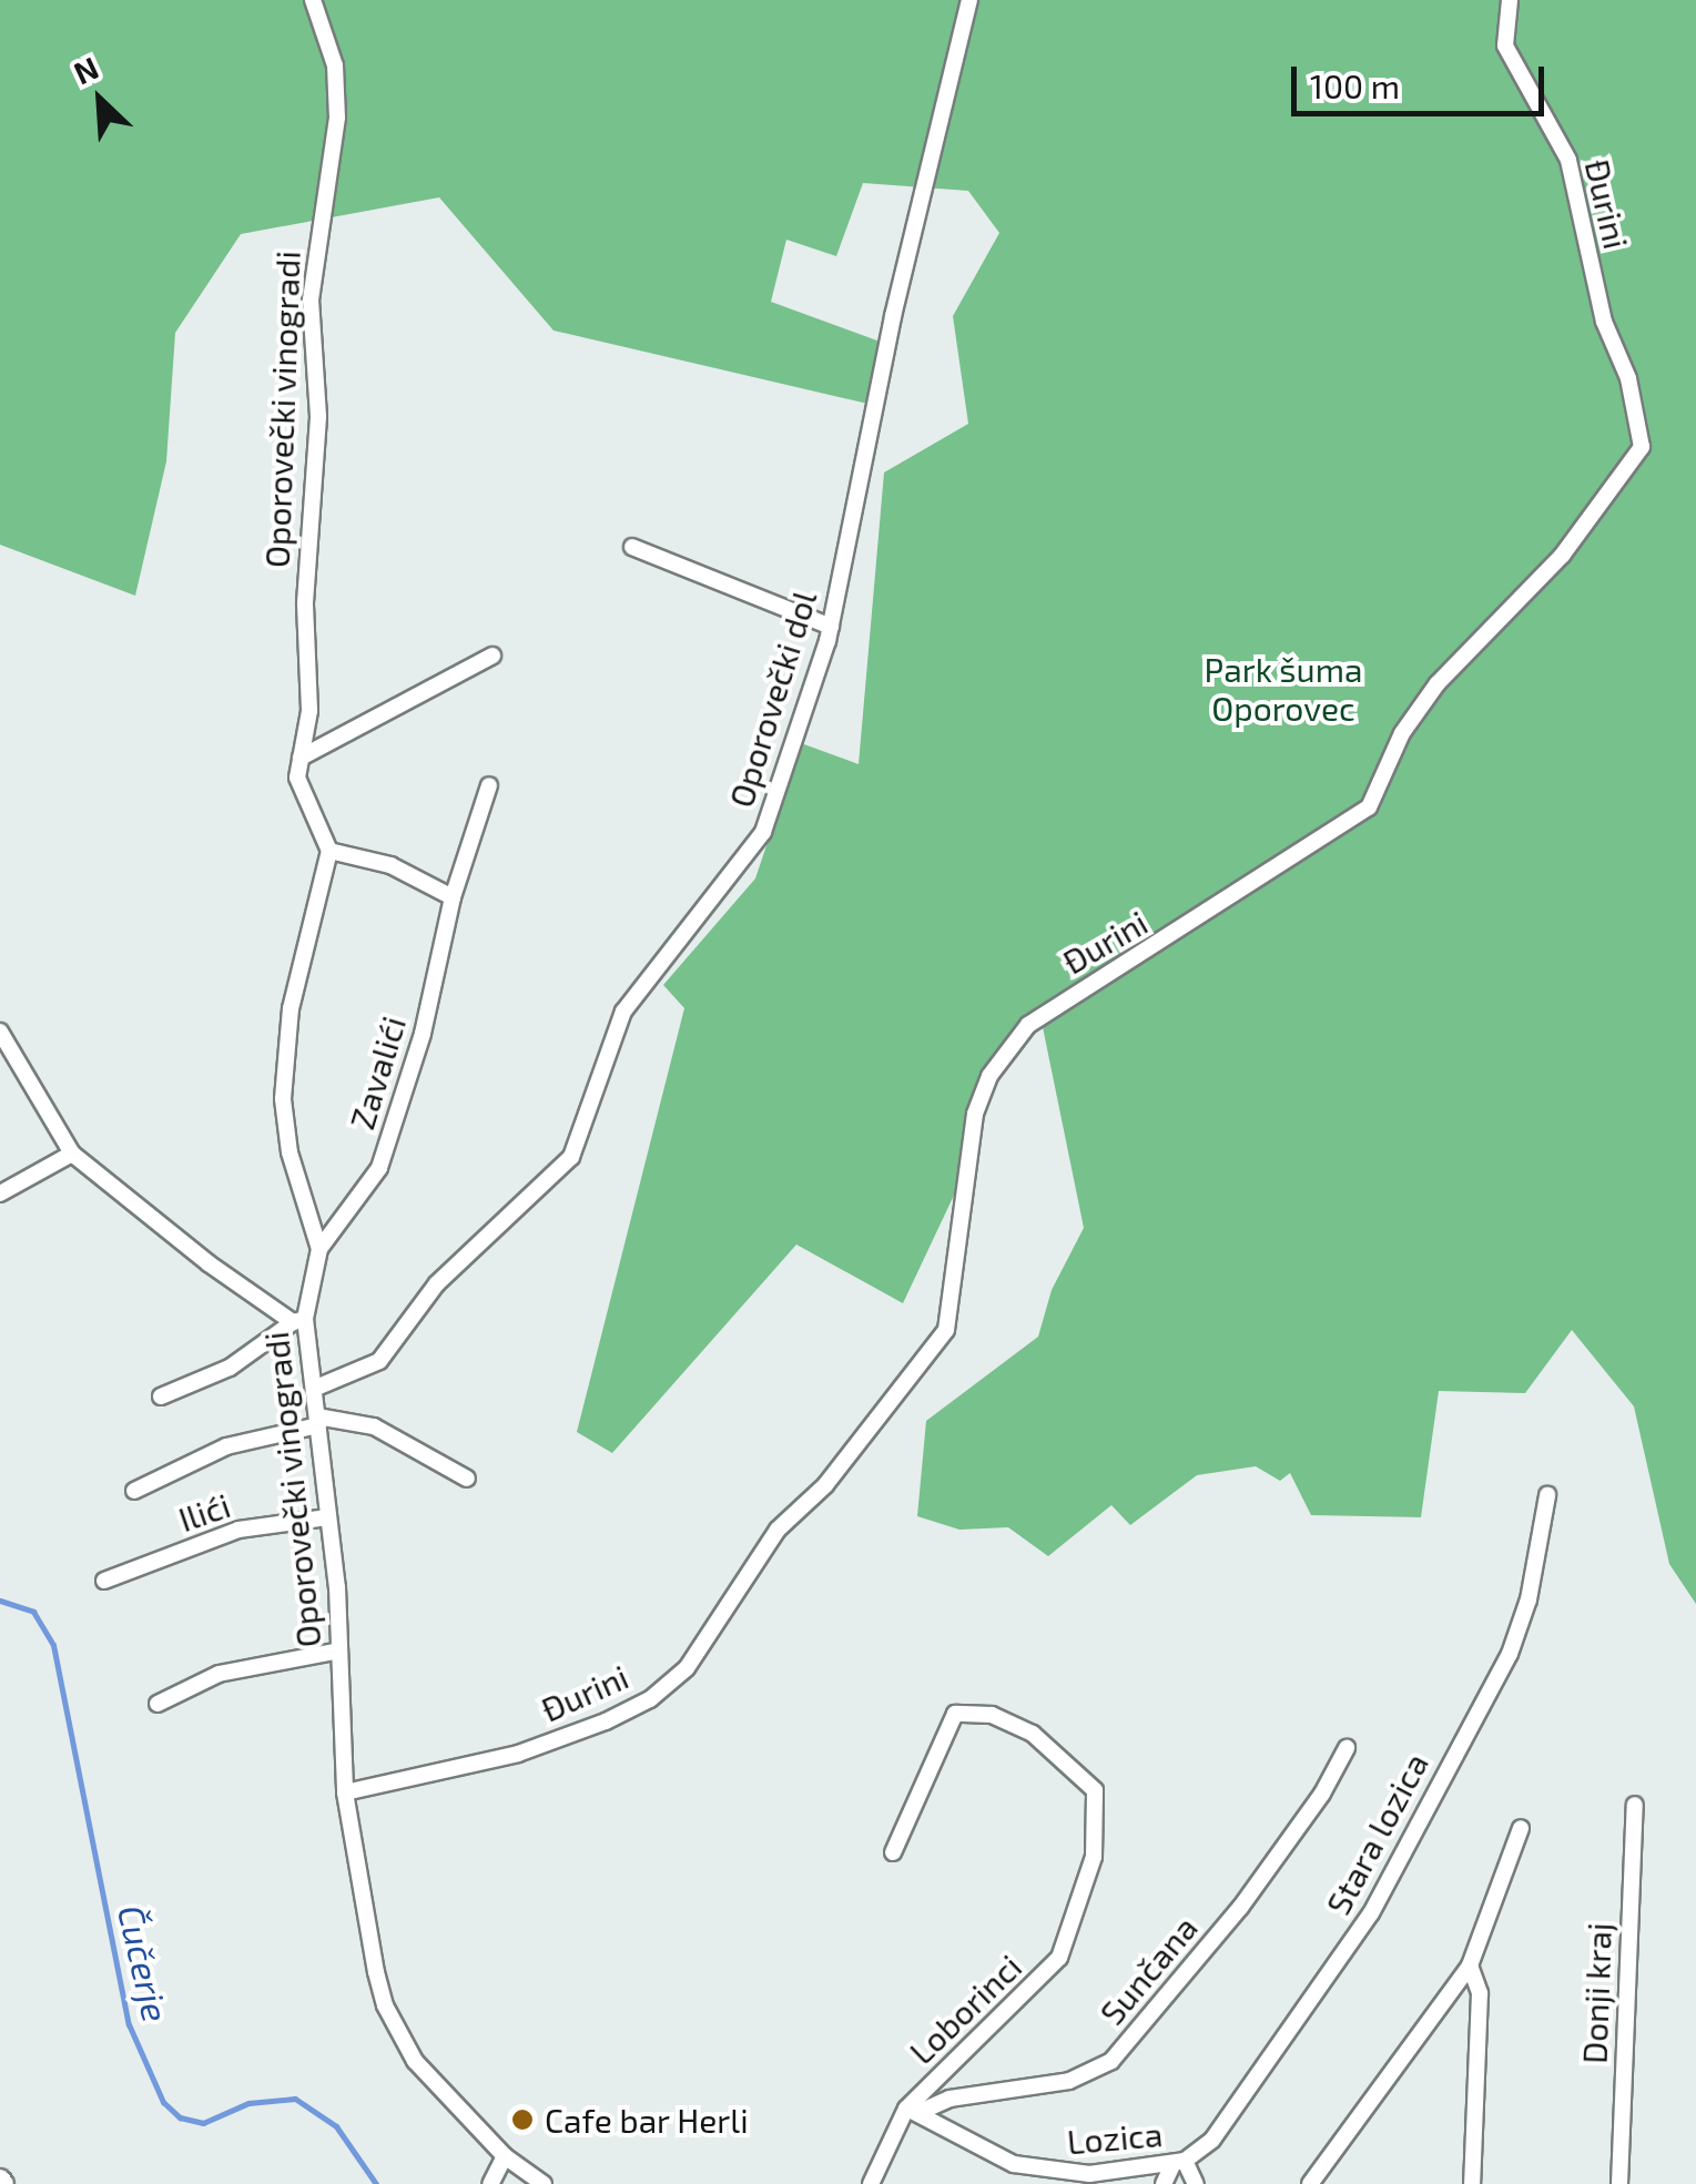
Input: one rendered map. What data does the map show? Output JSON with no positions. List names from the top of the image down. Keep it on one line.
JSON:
{"streets":{"street":["Đurini","Oporovečki vinogradi","Oporovečki dol","Zavalići","Ilići","Stara lozica","Sunčana","Donji kraj","Loborinci","Lozica"]},"crossings":[["Đurini","Oporovečki vinogradi"],["Oporovečki vinogradi","Oporovečki dol"],["Oporovečki vinogradi","Zavalići"],["Oporovečki vinogradi","Ilići"],["Stara lozica","Lozica"],["Sunčana","Loborinci"],["Sunčana","Lozica"],["Loborinci","Lozica"]],"water":["Čučerje"],"parks":["Park šuma Oporovec"],"places":["Cafe bar Herli"],"scale_bar":"100 m","north":"top left"}
